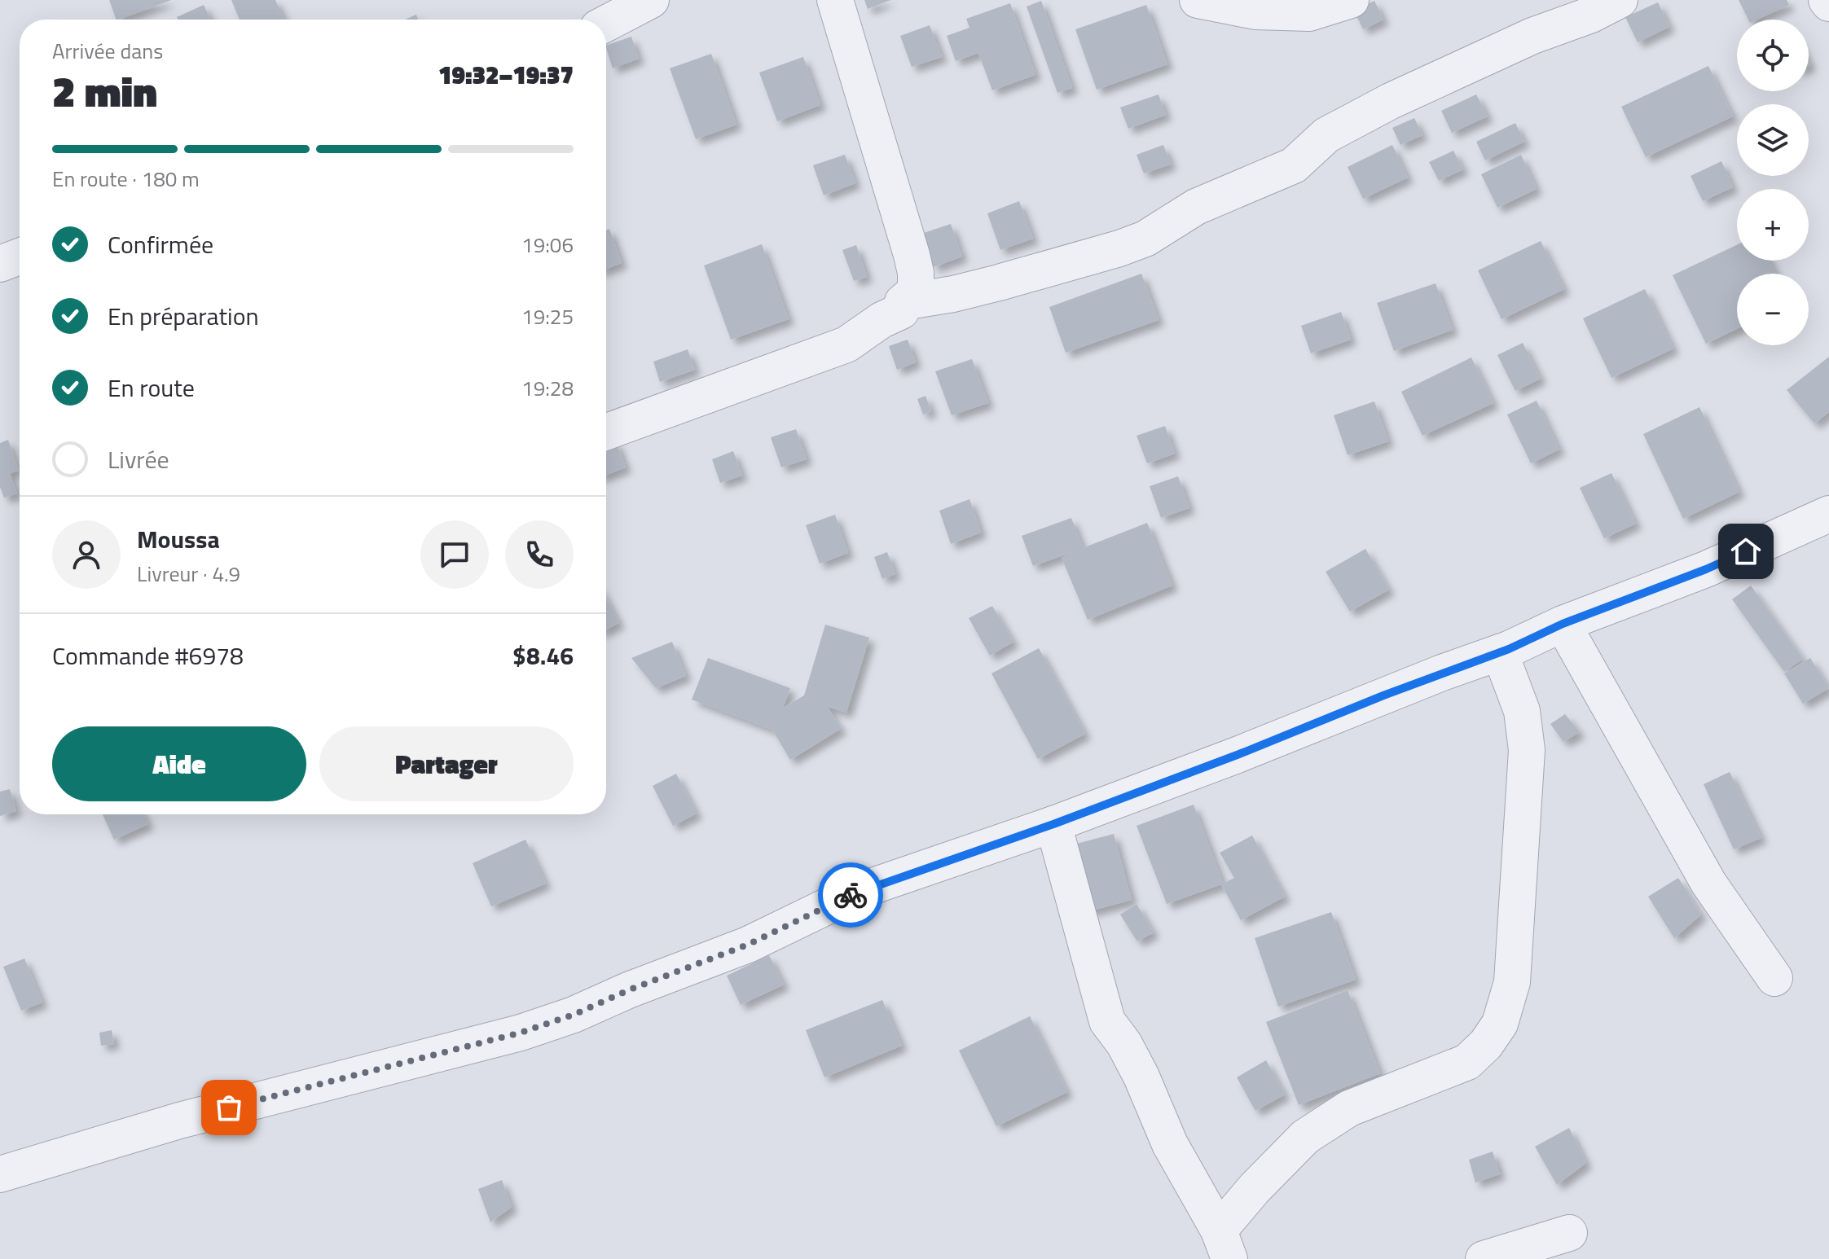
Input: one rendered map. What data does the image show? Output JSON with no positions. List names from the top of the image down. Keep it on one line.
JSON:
{"page":{"map_buttons":["+","−"],"heading":["2 min","Arrivée dans","19:32–19:37"],"panel":["Moussa","Livreur · 4.9","Commande #6978","$8.46"],"bar":"En route · 180 m","list":[["Confirmée","19:06"],["En préparation","19:25"],["En route","19:28"],"Livrée"],"buttons":["Aide","Partager"]}}
